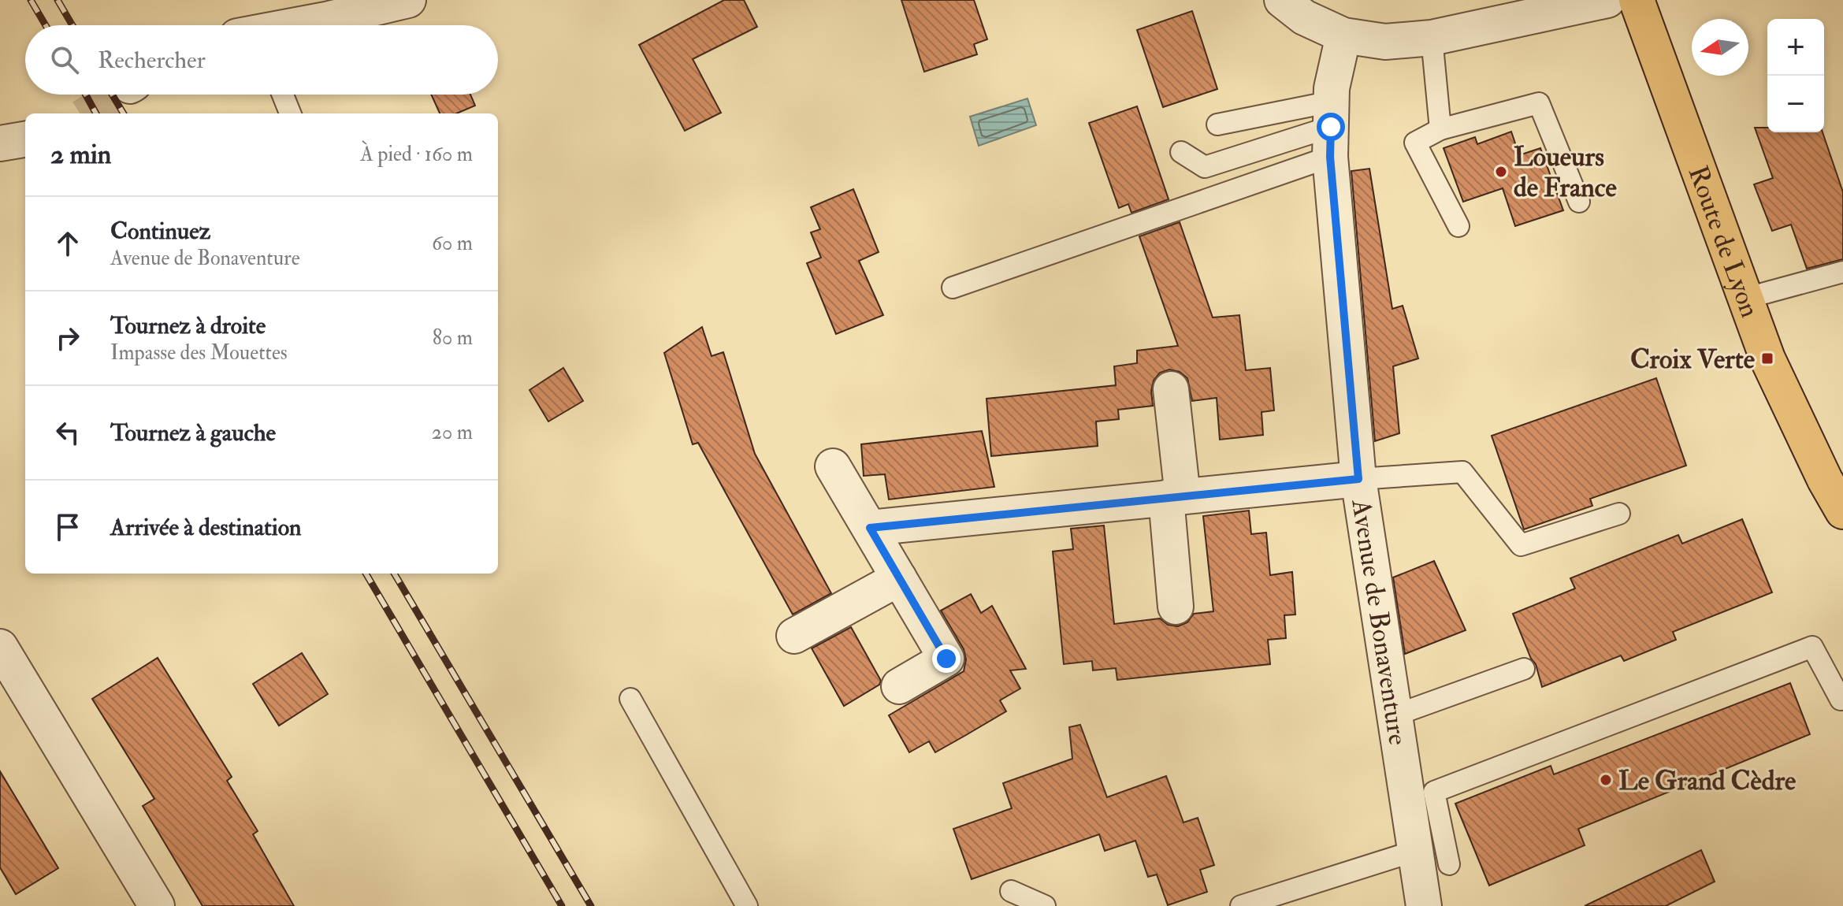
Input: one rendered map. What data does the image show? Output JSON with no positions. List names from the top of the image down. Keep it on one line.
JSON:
{"streets":{"main road":["Route de Lyon"],"street":["Avenue de Bonaventure"]},"places":{"other":["Loueurs de France","Le Grand Cèdre"],"transit":["Croix Verte"]},"north":"left","page":{"map_buttons":["+","−"],"search":"Rechercher","heading":["2 min","À pied · 160 m"],"list":[["Continuez","Avenue de Bonaventure","60 m"],["Tournez à droite","Impasse des Mouettes","80 m"],["Tournez à gauche","20 m"],"Arrivée à destination"]}}
